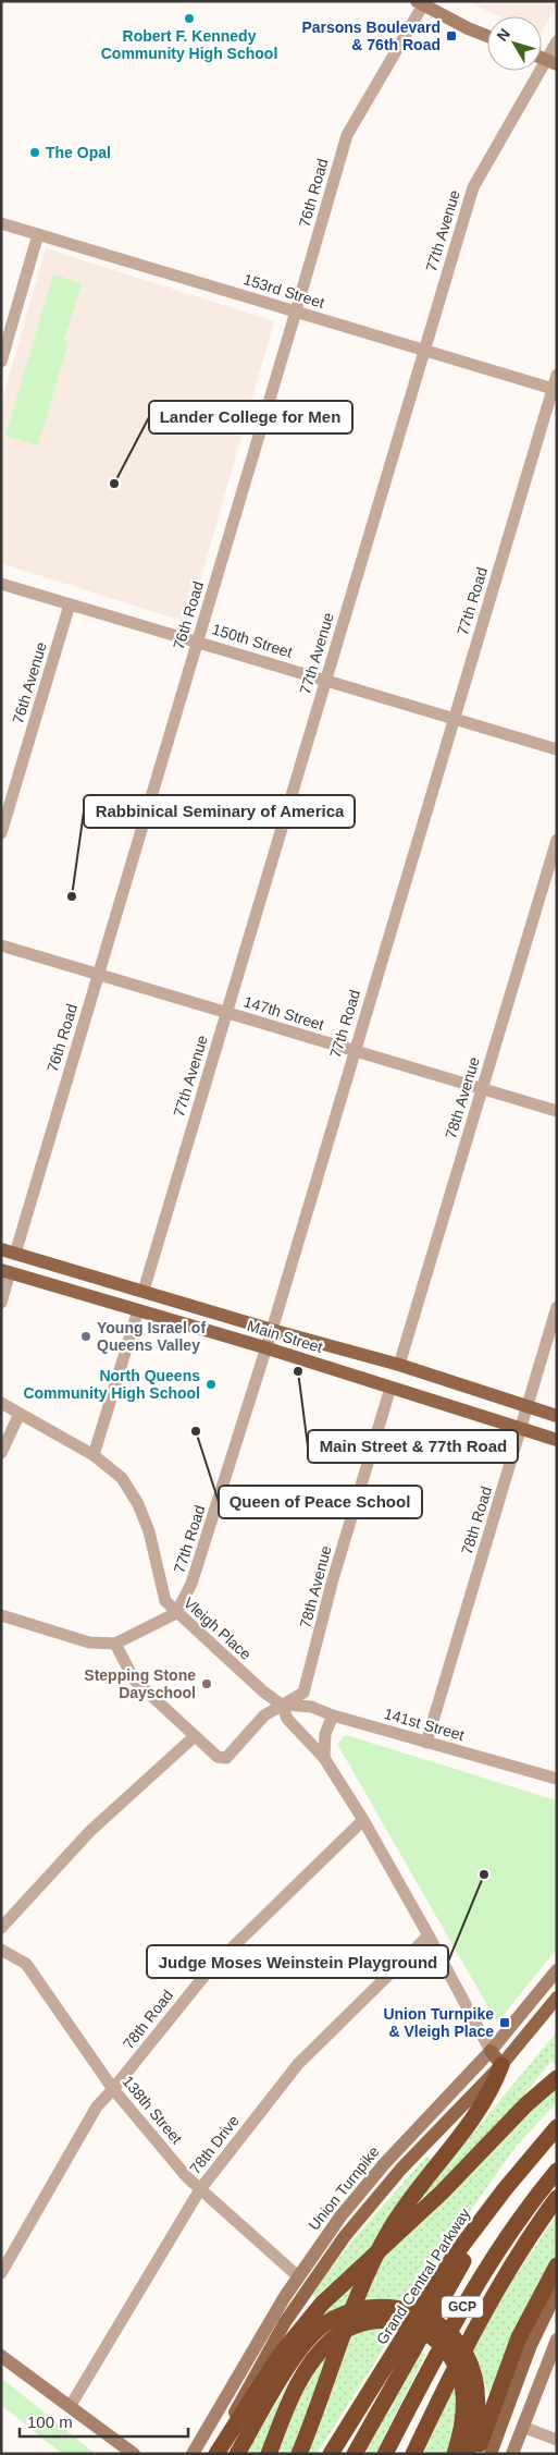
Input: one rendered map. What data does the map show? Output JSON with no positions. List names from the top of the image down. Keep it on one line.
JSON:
{"streets":{"highway":["Grand Central Parkway","GCP"],"main road":["Main Street","Union Turnpike"],"street":["76th Road","77th Avenue","153rd Street","77th Road","150th Street","76th Avenue","147th Street","78th Avenue","78th Road","Vleigh Place","141st Street","138th Street","78th Drive"]},"crossings":[["76th Road","153rd Street"],["76th Road","150th Street"],["76th Road","147th Street"],["76th Road","Main Street"],["77th Avenue","153rd Street"],["77th Avenue","150th Street"],["77th Avenue","147th Street"],["77th Avenue","Main Street"],["153rd Street","77th Road"],["77th Road","150th Street"],["77th Road","147th Street"],["77th Road","Main Street"],["77th Road","Vleigh Place"],["150th Street","76th Avenue"],["147th Street","78th Avenue"],["78th Avenue","Main Street"],["78th Avenue","Vleigh Place"],["78th Avenue","141st Street"],["Main Street","78th Road"],["78th Road","Vleigh Place"],["78th Road","141st Street"],["78th Road","138th Street"],["Vleigh Place","141st Street"],["Vleigh Place","78th Drive"],["Vleigh Place","Union Turnpike"],["138th Street","78th Drive"],["138th Street","Union Turnpike"]],"places":{"other":["Robert F. Kennedy Community High School","The Opal","Lander College for Men","Rabbinical Seminary of America","Young Israel of Queens Valley","Main Street & 77th Road","North Queens Community High School","Queen of Peace School","Stepping Stone Dayschool","Judge Moses Weinstein Playground"],"transit":["Parsons Boulevard & 76th Road","Union Turnpike & Vleigh Place"]},"scale_bar":"100 m","north":"top left"}
